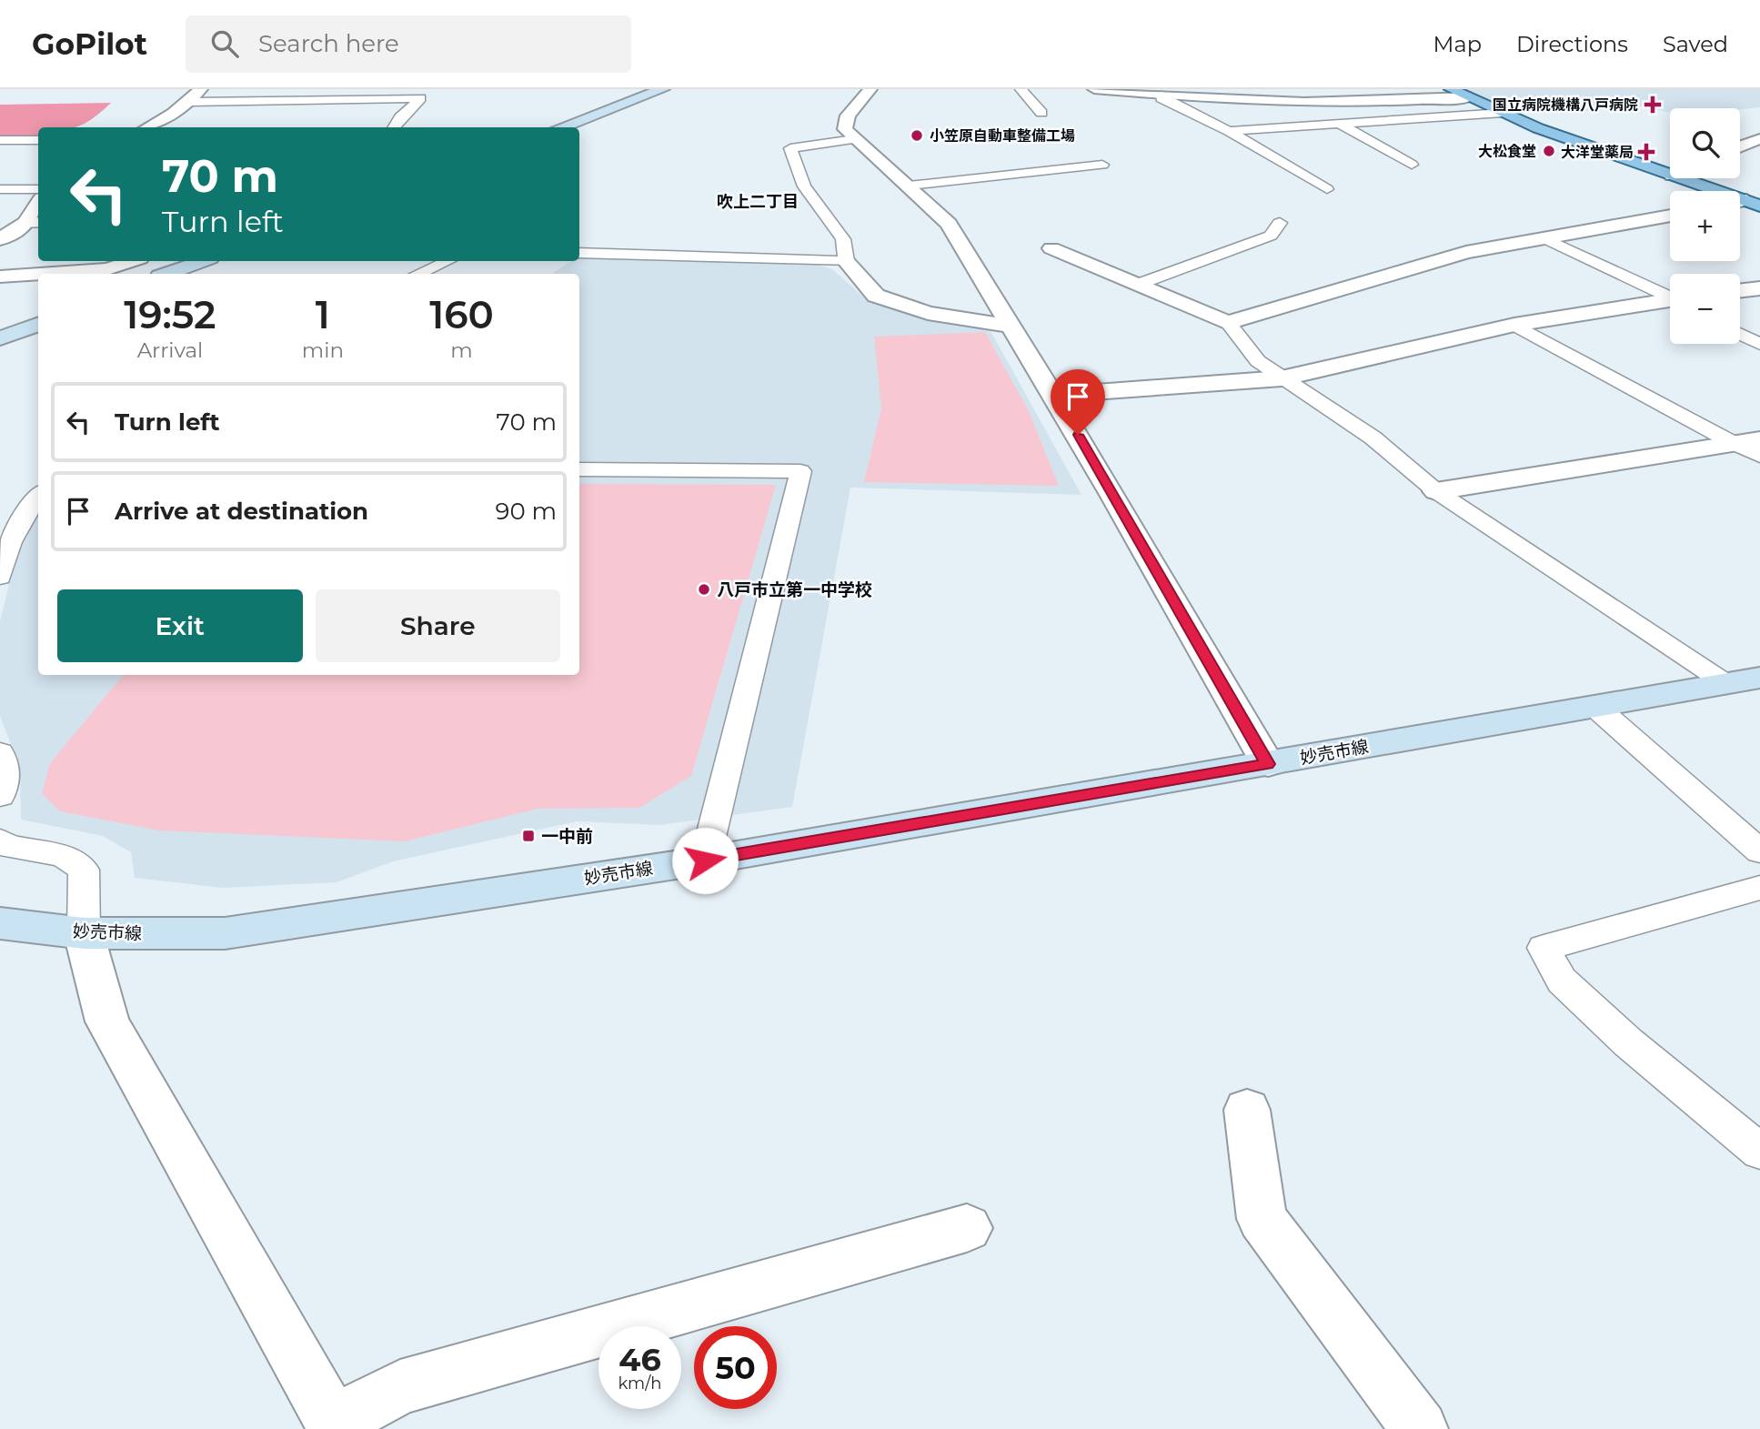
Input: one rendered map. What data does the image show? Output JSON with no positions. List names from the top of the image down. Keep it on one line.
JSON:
{"streets":{"main road":["妙売市線"]},"districts":["吹上二丁目"],"places":{"health":["国立病院機構八戸病院","大洋堂薬局"],"other":["小笠原自動車整備工場","大松食堂","八戸市立第一中学校"],"transit":["一中前"]},"page":{"header":"GoPilot","search":"Search here","nav":["Map","Directions","Saved"],"map_buttons":["+","−"],"turn":["70 m","Turn left"],"eta":["19:52","Arrival","1","min","160","m"],"list":[{"name":"Turn left","value":"70 m"},{"name":"Arrive at destination","value":"90 m"}],"buttons":["Exit","Share"],"speed":"46 km/h","limit":"50"}}
